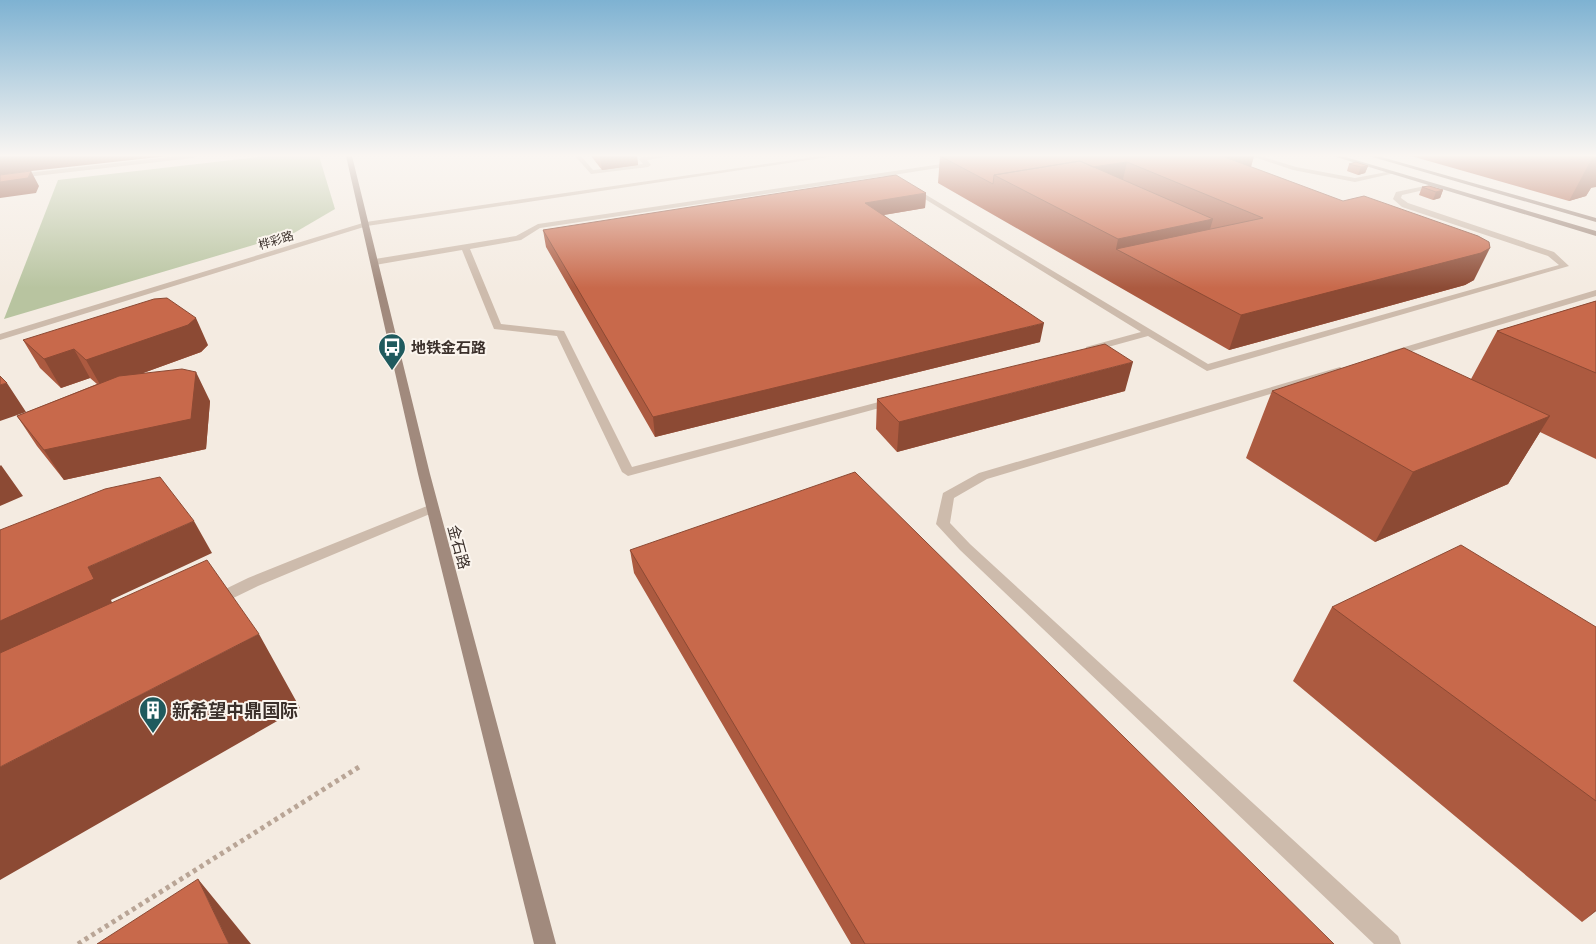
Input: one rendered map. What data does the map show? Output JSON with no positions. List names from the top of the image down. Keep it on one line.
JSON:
{"streets":{"street":["桦彩路","金石路"]},"crossings":[["桦彩路","金石路"]],"places":{"bus stop":["地铁金石路"],"building":["新希望中鼎国际"]}}
